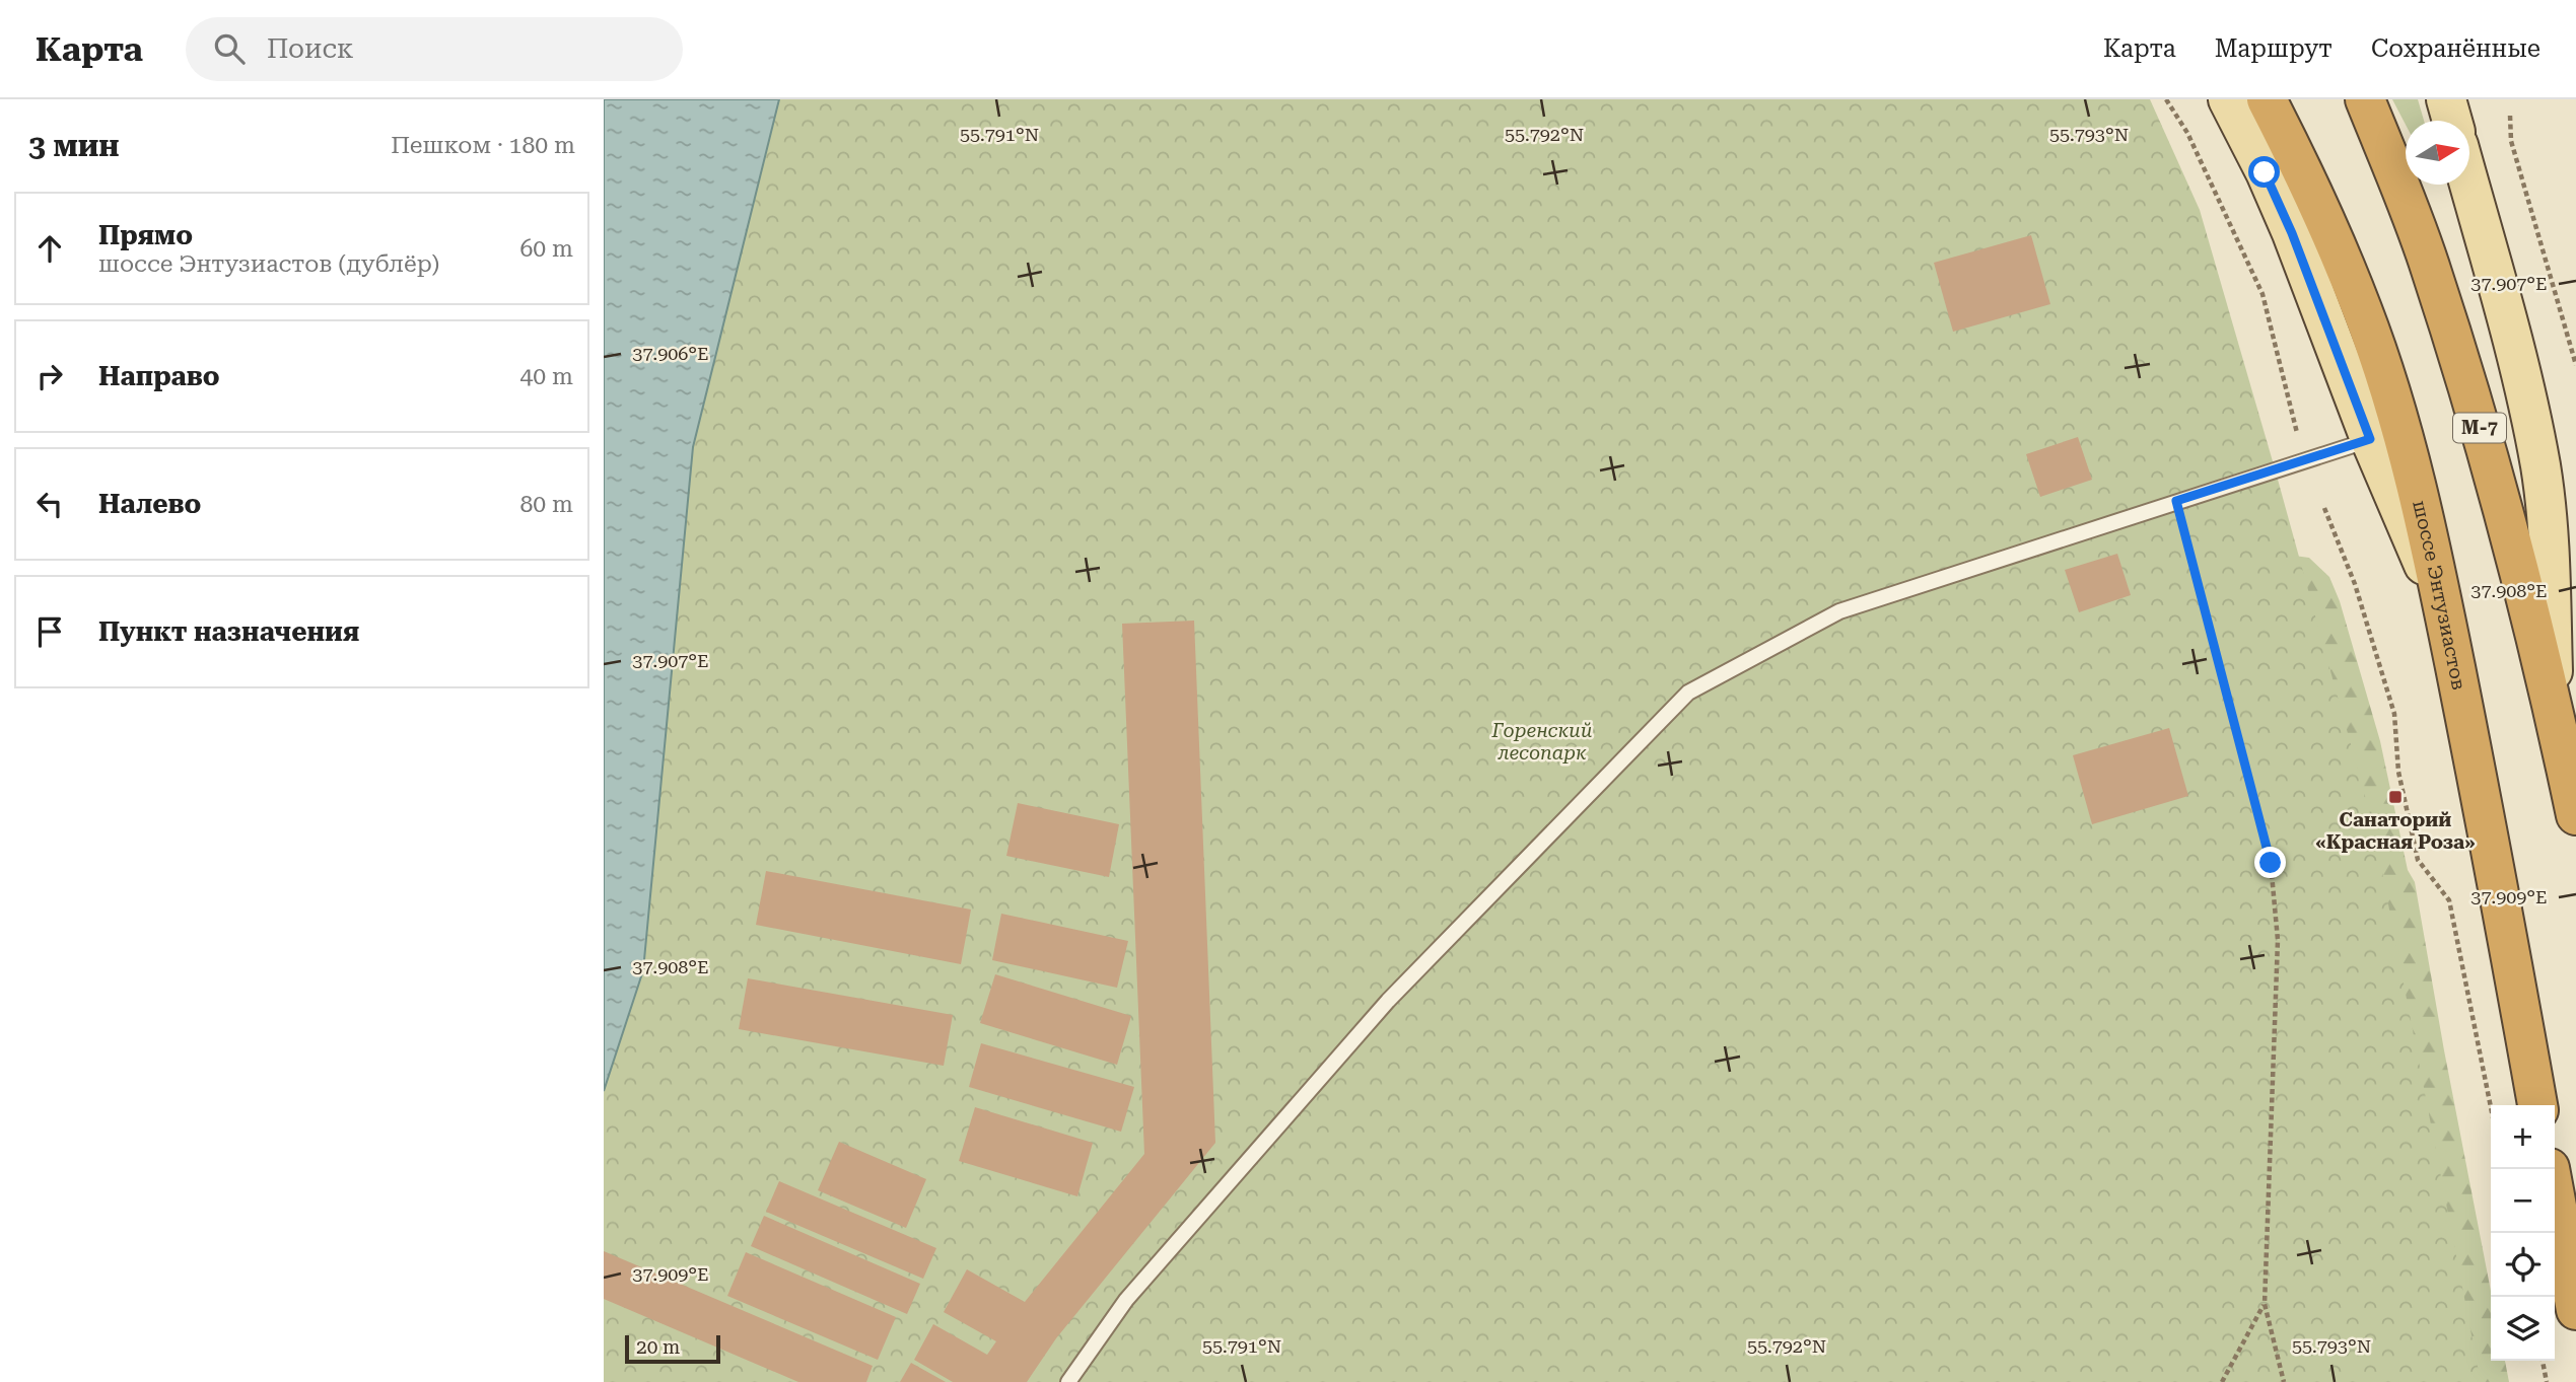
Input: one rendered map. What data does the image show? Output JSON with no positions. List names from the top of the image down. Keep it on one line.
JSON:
{"streets":{"highway":["М-7","шоссе Энтузиастов"]},"parks":["Горенский лесопарк"],"places":{"transit":["Санаторий «Красная Роза»"]},"scale_bar":"20 m","north":"right","page":{"header":"Карта","search":"Поиск","nav":["Карта","Маршрут","Сохранённые"],"heading":["3 мин","Пешком · 180 m"],"list":[["Прямо","шоссе Энтузиастов (дублёр)","60 m"],["Направо","40 m"],["Налево","80 m"],"Пункт назначения"],"map_buttons":["+","−"],"scale":"20 m"},"coordinates":["55.791°N","55.792°N","55.793°N","37.907°E","37.906°E","37.908°E","37.909°E"]}
